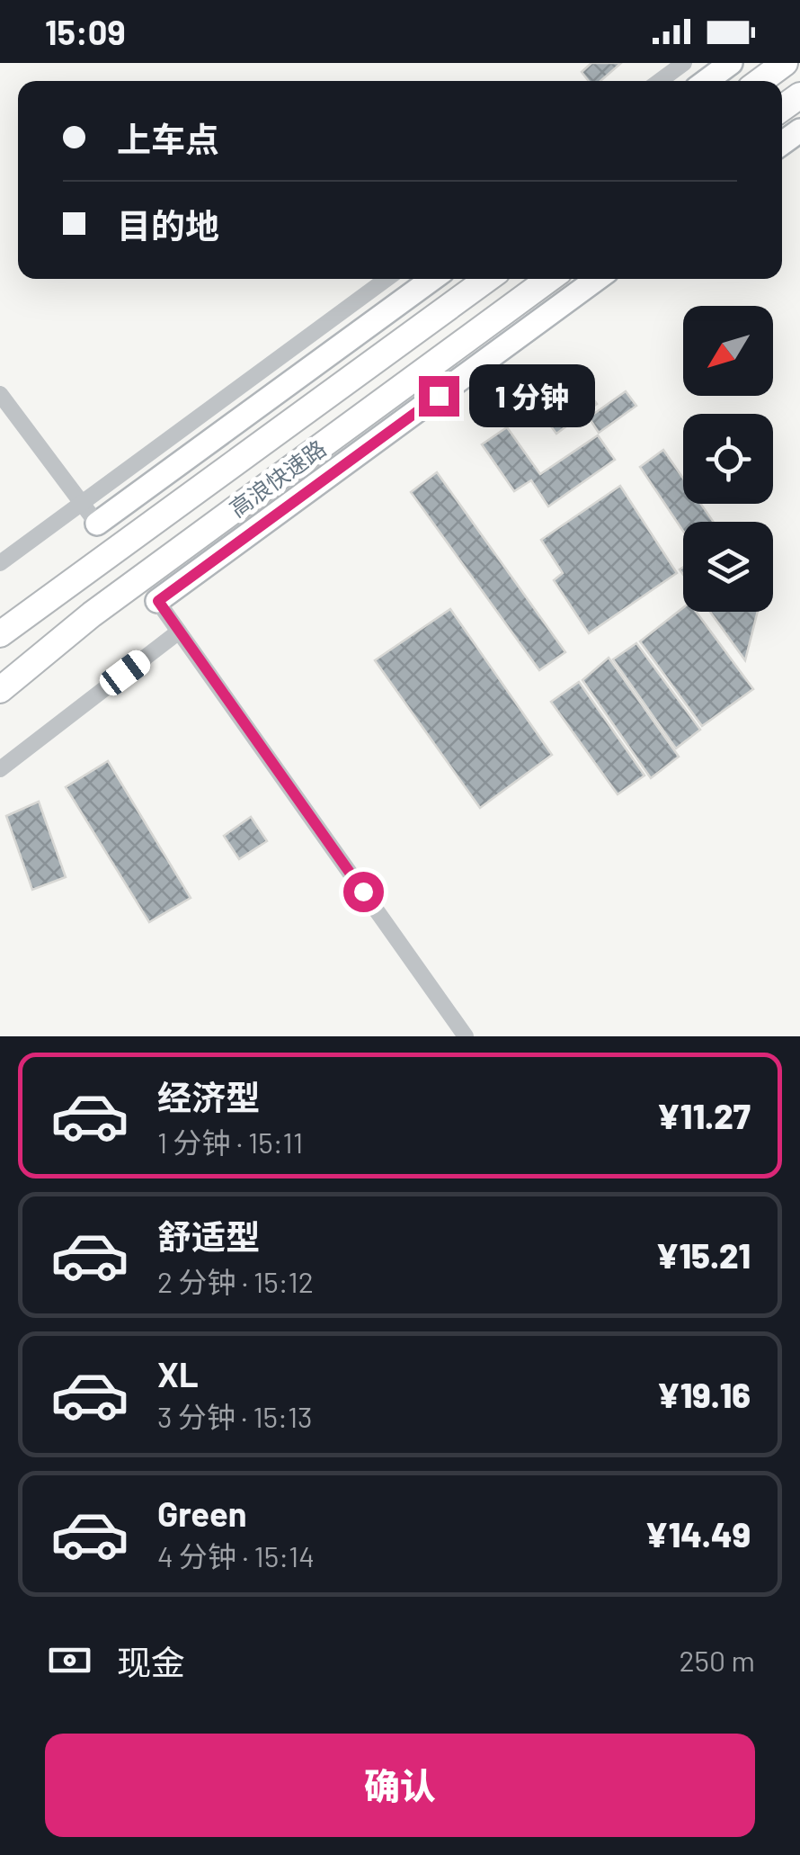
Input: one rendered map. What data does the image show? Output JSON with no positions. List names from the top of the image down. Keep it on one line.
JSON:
{"streets":{"highway":["高浪快速路"]},"north":"bottom left","page":{"status":"15:09","banner":["上车点","目的地"],"bubble":"1 分钟","list":[{"name":"经济型","note":"1 分钟 · 15:11","value":"¥11.27"},{"name":"舒适型","note":"2 分钟 · 15:12","value":"¥15.21"},{"name":"XL","note":"3 分钟 · 15:13","value":"¥19.16"},{"name":"Green","note":"4 分钟 · 15:14","value":"¥14.49"}],"pay":["现金","250 m"],"buttons":"确认"}}
